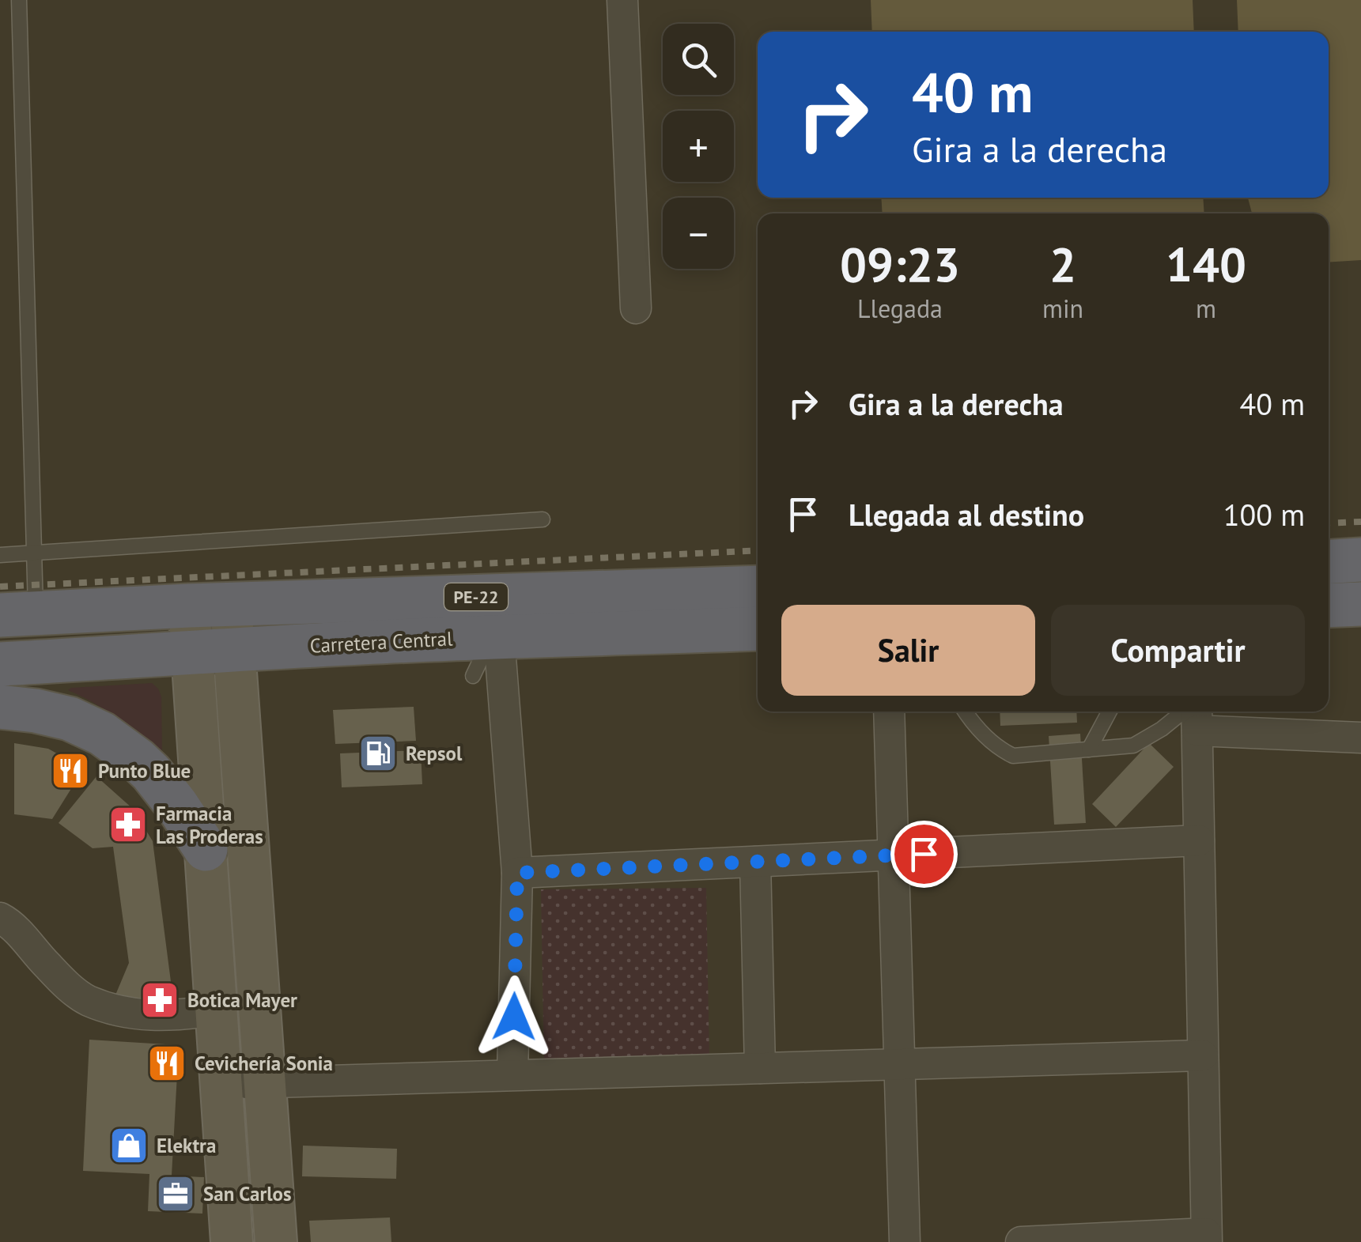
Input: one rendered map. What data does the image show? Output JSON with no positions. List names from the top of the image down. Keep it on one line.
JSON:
{"streets":{"highway":["PE-22","Carretera Central"]},"places":{"fuel station":["Repsol"],"restaurant":["Punto Blue","Cevichería Sonia"],"pharmacy":["Farmacia Las Proderas","Botica Mayer"],"shop":["Elektra"],"office":["San Carlos"]},"page":{"map_buttons":["+","−"],"turn":["40 m","Gira a la derecha"],"eta":["09:23","Llegada","2","min","140","m"],"list":[{"name":"Gira a la derecha","value":"40 m"},{"name":"Llegada al destino","value":"100 m"}],"buttons":["Salir","Compartir"]}}
